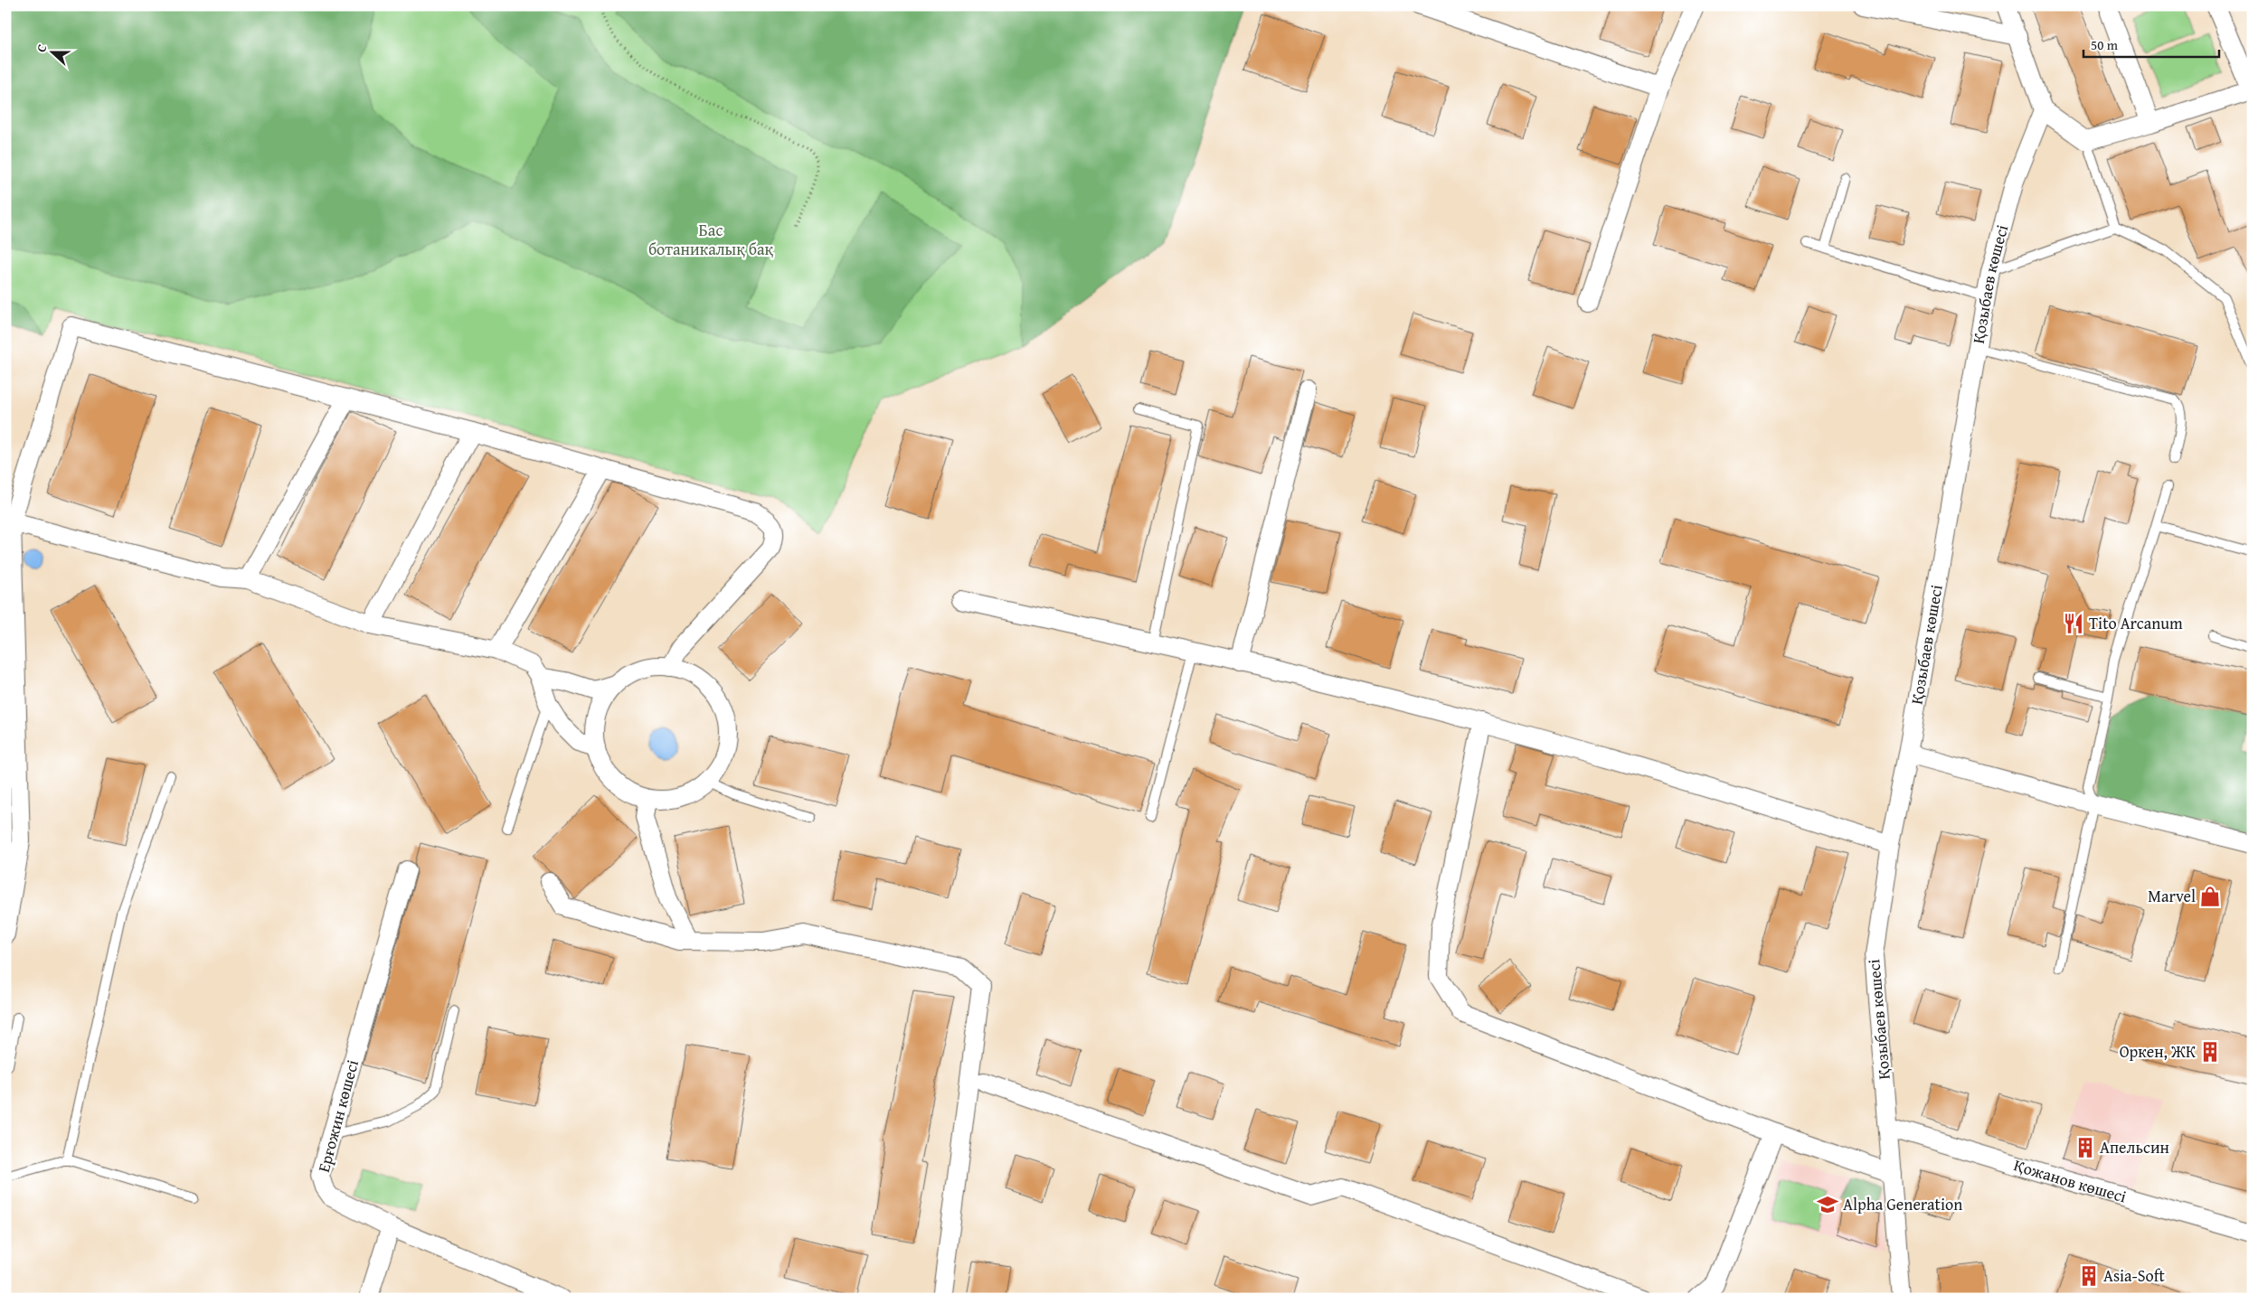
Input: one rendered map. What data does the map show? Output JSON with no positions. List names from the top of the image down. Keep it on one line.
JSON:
{"streets":{"street":["Қозыбаев көшесі","Ерғожин көшесі","Қожанов көшесі"]},"crossings":[["Қозыбаев көшесі","Қожанов көшесі"]],"parks":["Бас ботаникалық бақ"],"places":{"restaurant":["Tito Arcanum"],"shop":["Marvel"],"building":["Оркен, ЖК","Апельсин","Asia-Soft"],"school or university":["Alpha Generation"]},"scale_bar":"50 m","north":"left"}
